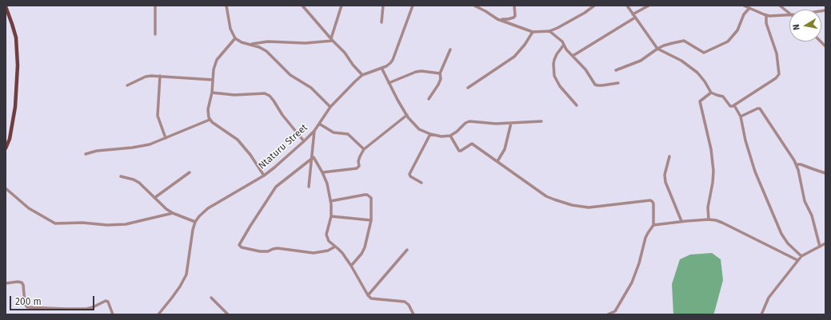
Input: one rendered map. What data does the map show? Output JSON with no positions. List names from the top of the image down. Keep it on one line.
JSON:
{"streets":{"street":["Ntaturu Street"]},"scale_bar":"200 m","north":"left"}
